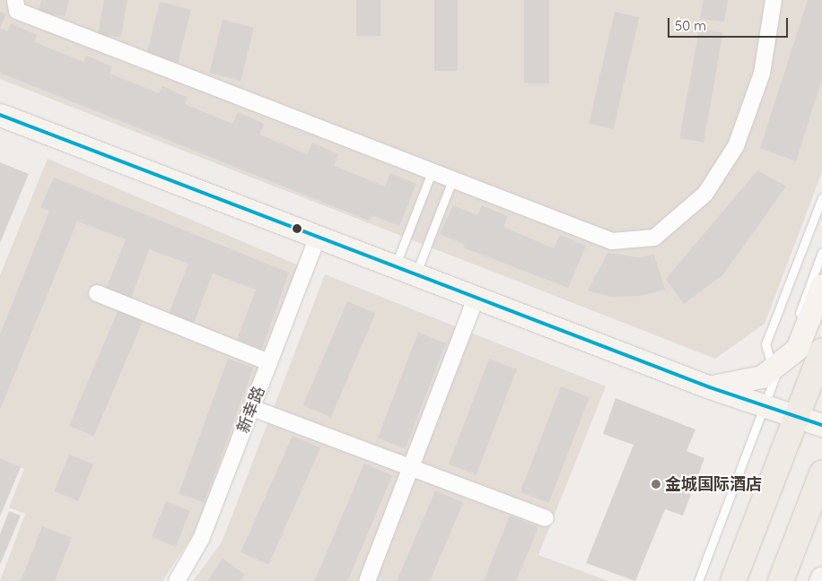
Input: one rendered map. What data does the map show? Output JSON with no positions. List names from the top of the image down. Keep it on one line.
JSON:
{"streets":{"street":["新幸路"]},"places":["金城国际酒店"],"scale_bar":"50 m"}
